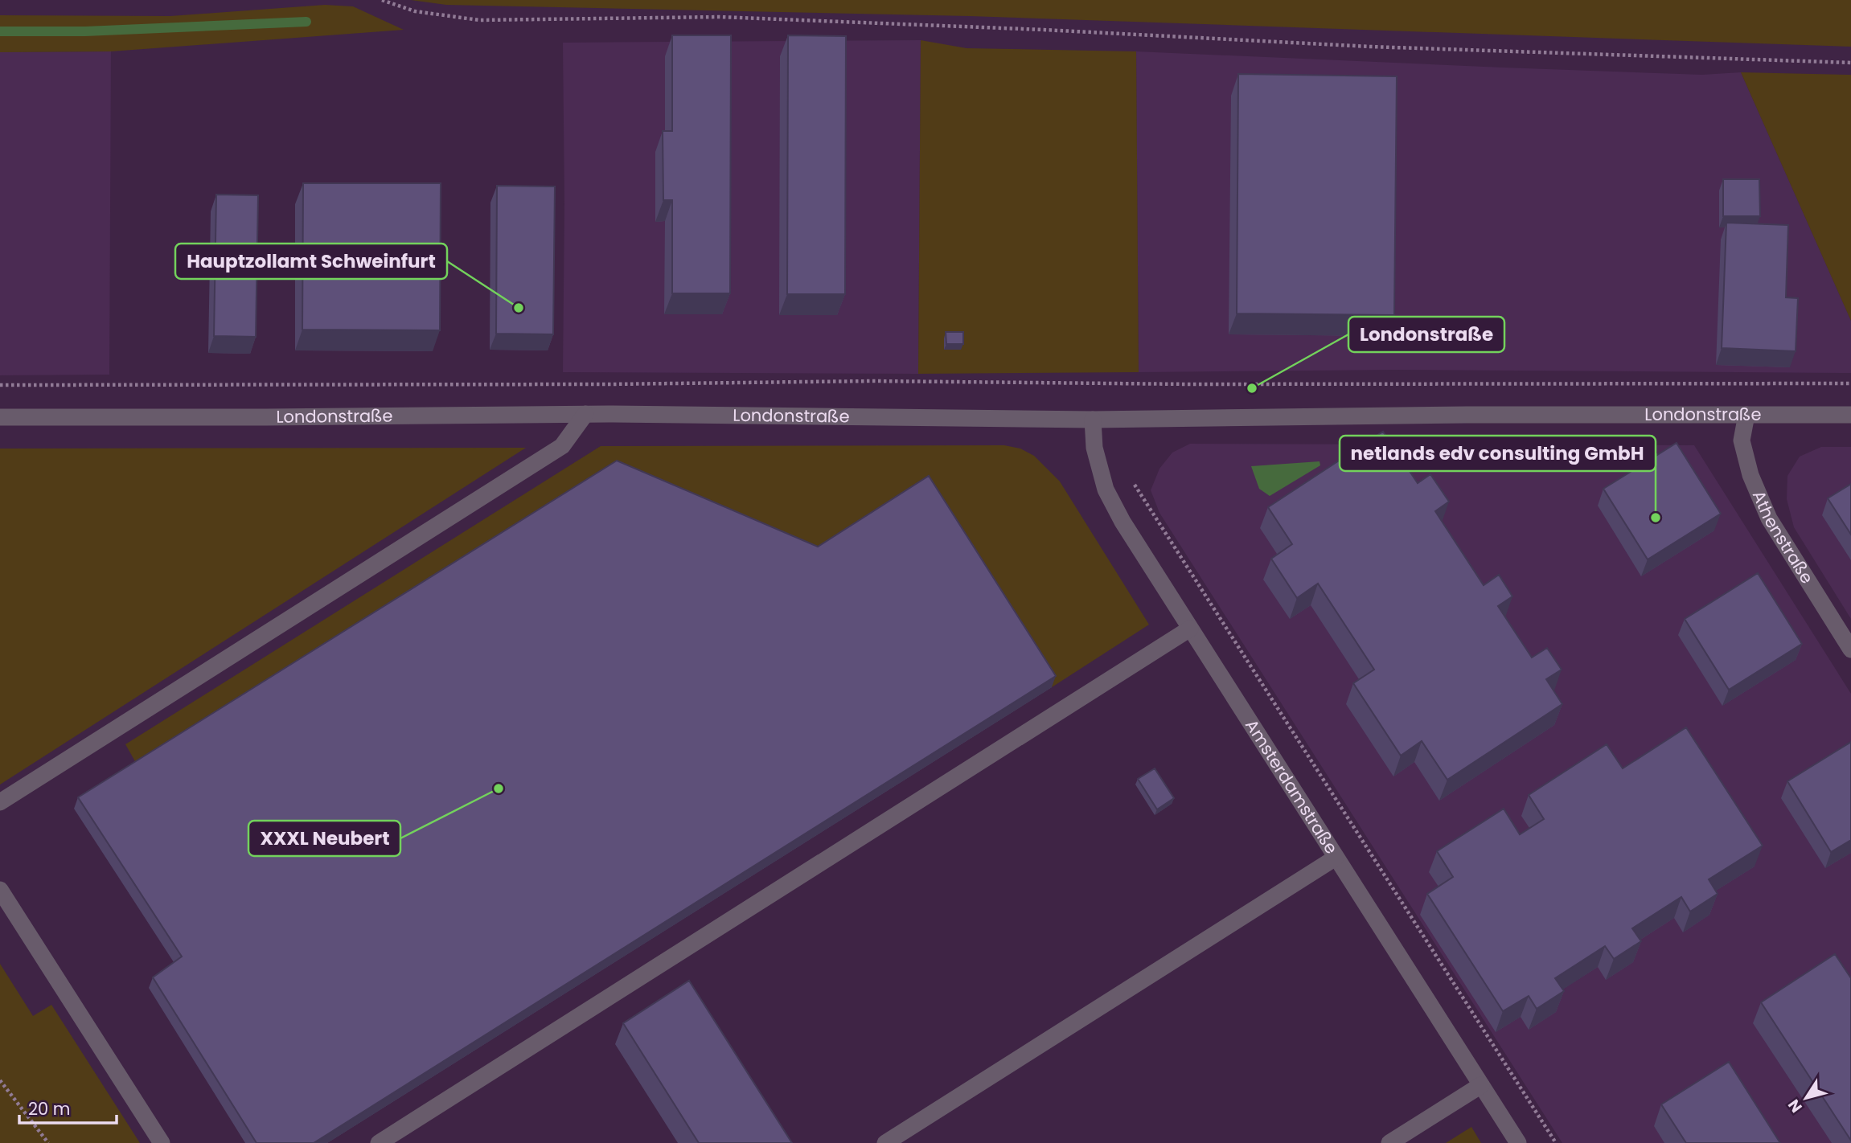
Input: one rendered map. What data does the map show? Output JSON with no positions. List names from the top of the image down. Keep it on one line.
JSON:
{"streets":{"street":["Londonstraße","Athenstraße","Amsterdamstraße"]},"crossings":[["Londonstraße","Athenstraße"],["Londonstraße","Amsterdamstraße"]],"places":["Hauptzollamt Schweinfurt","Londonstraße","netlands edv consulting GmbH","XXXL Neubert"],"scale_bar":"20 m","north":"bottom left"}
